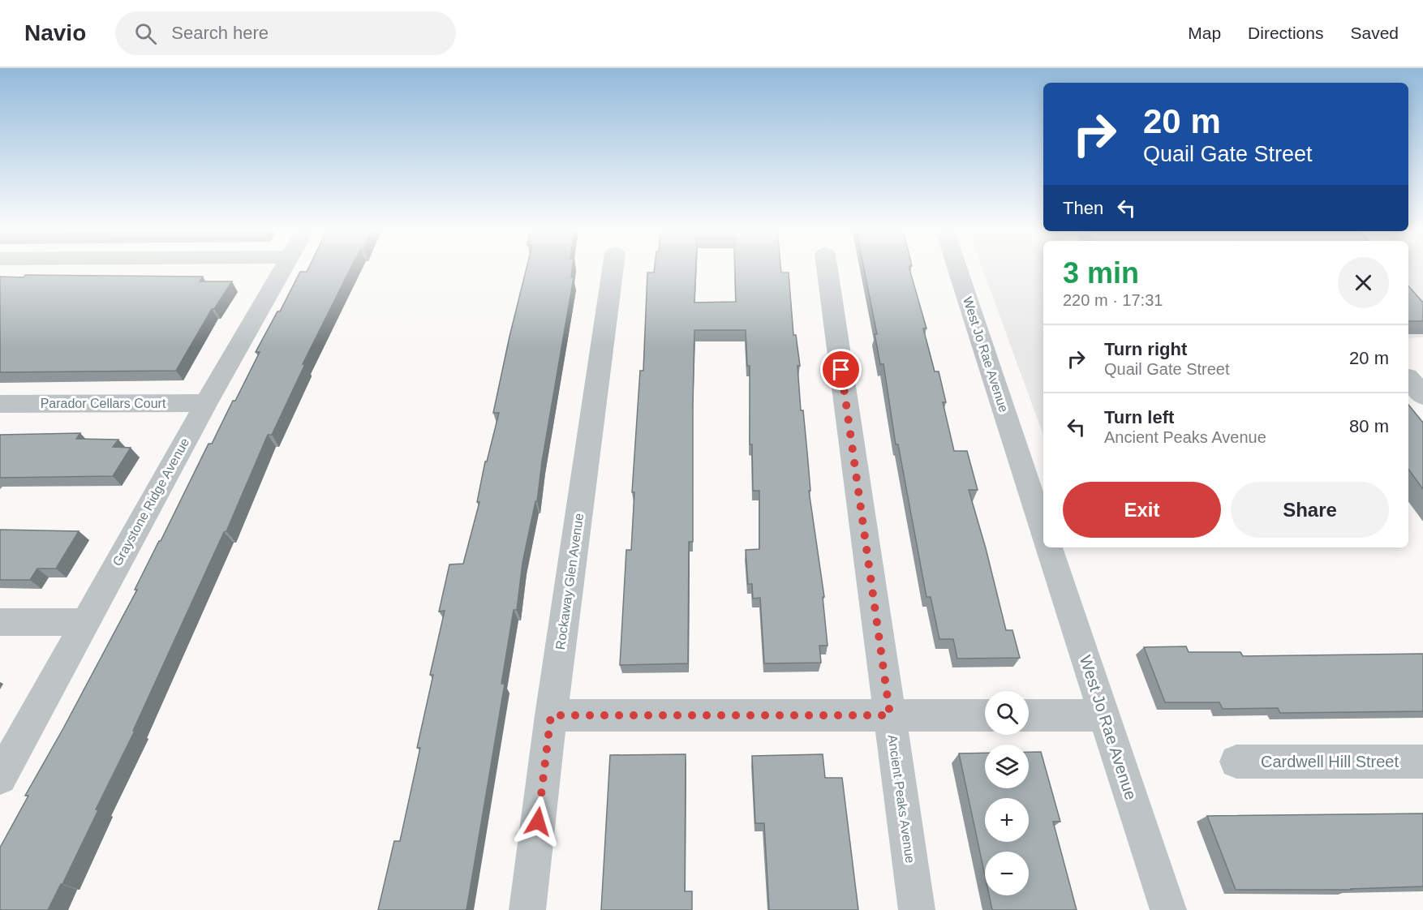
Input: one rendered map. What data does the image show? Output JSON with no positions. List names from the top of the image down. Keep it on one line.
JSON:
{"streets":{"street":["West Jo Rae Avenue","Parador Cellars Court","Graystone Ridge Avenue","Rockaway Glen Avenue","Cardwell Hill Street","Ancient Peaks Avenue"]},"crossings":[["Parador Cellars Court","Graystone Ridge Avenue"]],"page":{"header":"Navio","search":"Search here","nav":["Map","Directions","Saved"],"turn":["20 m","Quail Gate Street"],"then":"Then","heading":["3 min","220 m · 17:31"],"list":[{"name":"Turn right","note":"Quail Gate Street","value":"20 m"},{"name":"Turn left","note":"Ancient Peaks Avenue","value":"80 m"}],"buttons":["Exit","Share"],"map_buttons":["+","−"]}}
